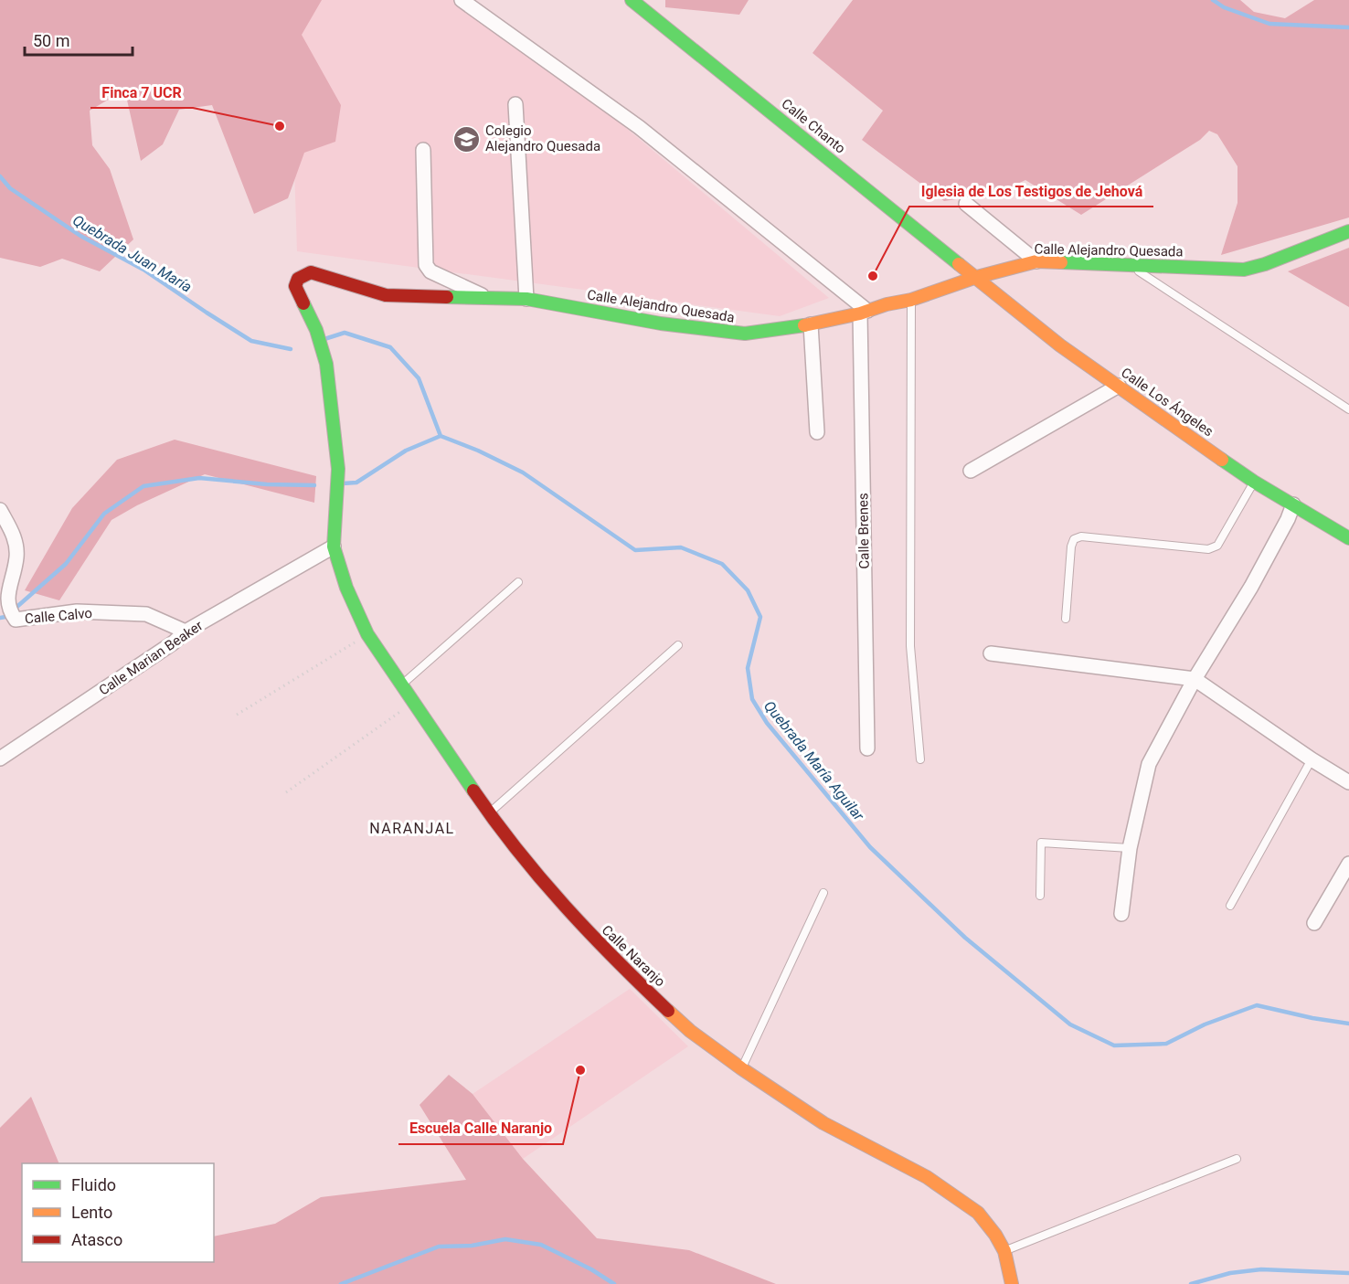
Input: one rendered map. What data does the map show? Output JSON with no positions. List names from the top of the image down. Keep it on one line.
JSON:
{"streets":{"street":["Calle Chanto","Calle Alejandro Quesada","Calle Los Ángeles","Calle Brenes","Calle Calvo","Calle Marian Beaker","Calle Naranjo"]},"crossings":[["Calle Chanto","Calle Alejandro Quesada"],["Calle Chanto","Calle Los Ángeles"],["Calle Alejandro Quesada","Calle Los Ángeles"],["Calle Alejandro Quesada","Calle Brenes"],["Calle Alejandro Quesada","Calle Marian Beaker"],["Calle Alejandro Quesada","Calle Naranjo"],["Calle Calvo","Calle Marian Beaker"],["Calle Marian Beaker","Calle Naranjo"]],"districts":["NARANJAL"],"water":["Quebrada Juan María","Quebrada María Aguilar"],"places":{"other":["Finca 7 UCR","Iglesia de Los Testigos de Jehová","Escuela Calle Naranjo"],"school or university":["Colegio Alejandro Quesada"]},"legend":["Fluido","Lento","Atasco"],"scale_bar":"50 m"}
